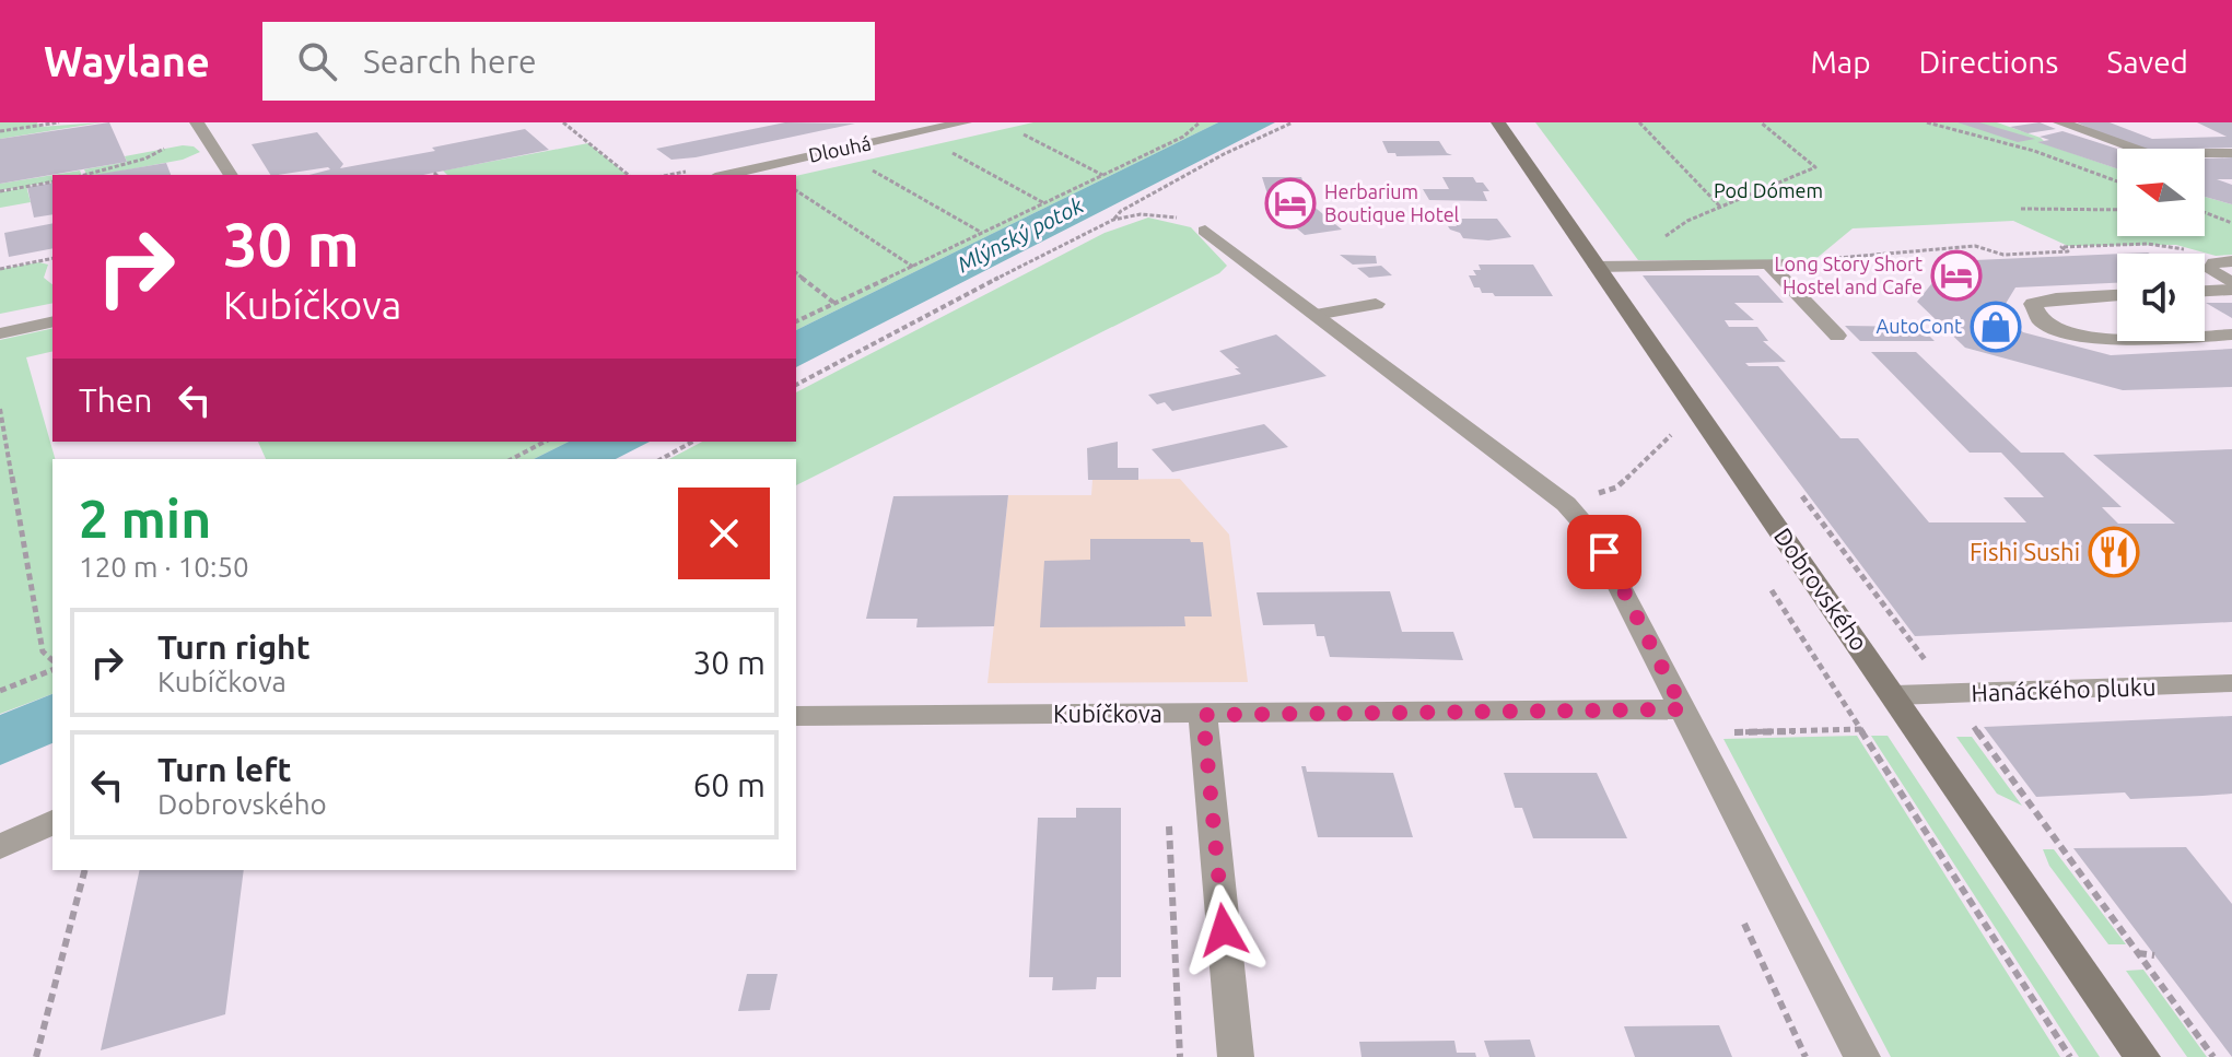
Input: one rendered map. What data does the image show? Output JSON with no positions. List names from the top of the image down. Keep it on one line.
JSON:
{"streets":{"main road":["Dobrovského"],"street":["Dlouhá","Hanáckého pluku","Kubíčkova"]},"crossings":[["Dobrovského","Hanáckého pluku"]],"water":["Mlýnský potok"],"parks":["Pod Dómem"],"places":{"hotel":["Herbarium Boutique Hotel","Long Story Short Hostel and Cafe"],"shop":["AutoCont"],"restaurant":["Fishi Sushi"]},"north":"left","page":{"header":"Waylane","search":"Search here","nav":["Map","Directions","Saved"],"turn":["30 m","Kubíčkova"],"then":"Then","heading":["2 min","120 m · 10:50"],"list":[{"name":"Turn right","note":"Kubíčkova","value":"30 m"},{"name":"Turn left","note":"Dobrovského","value":"60 m"}]}}
